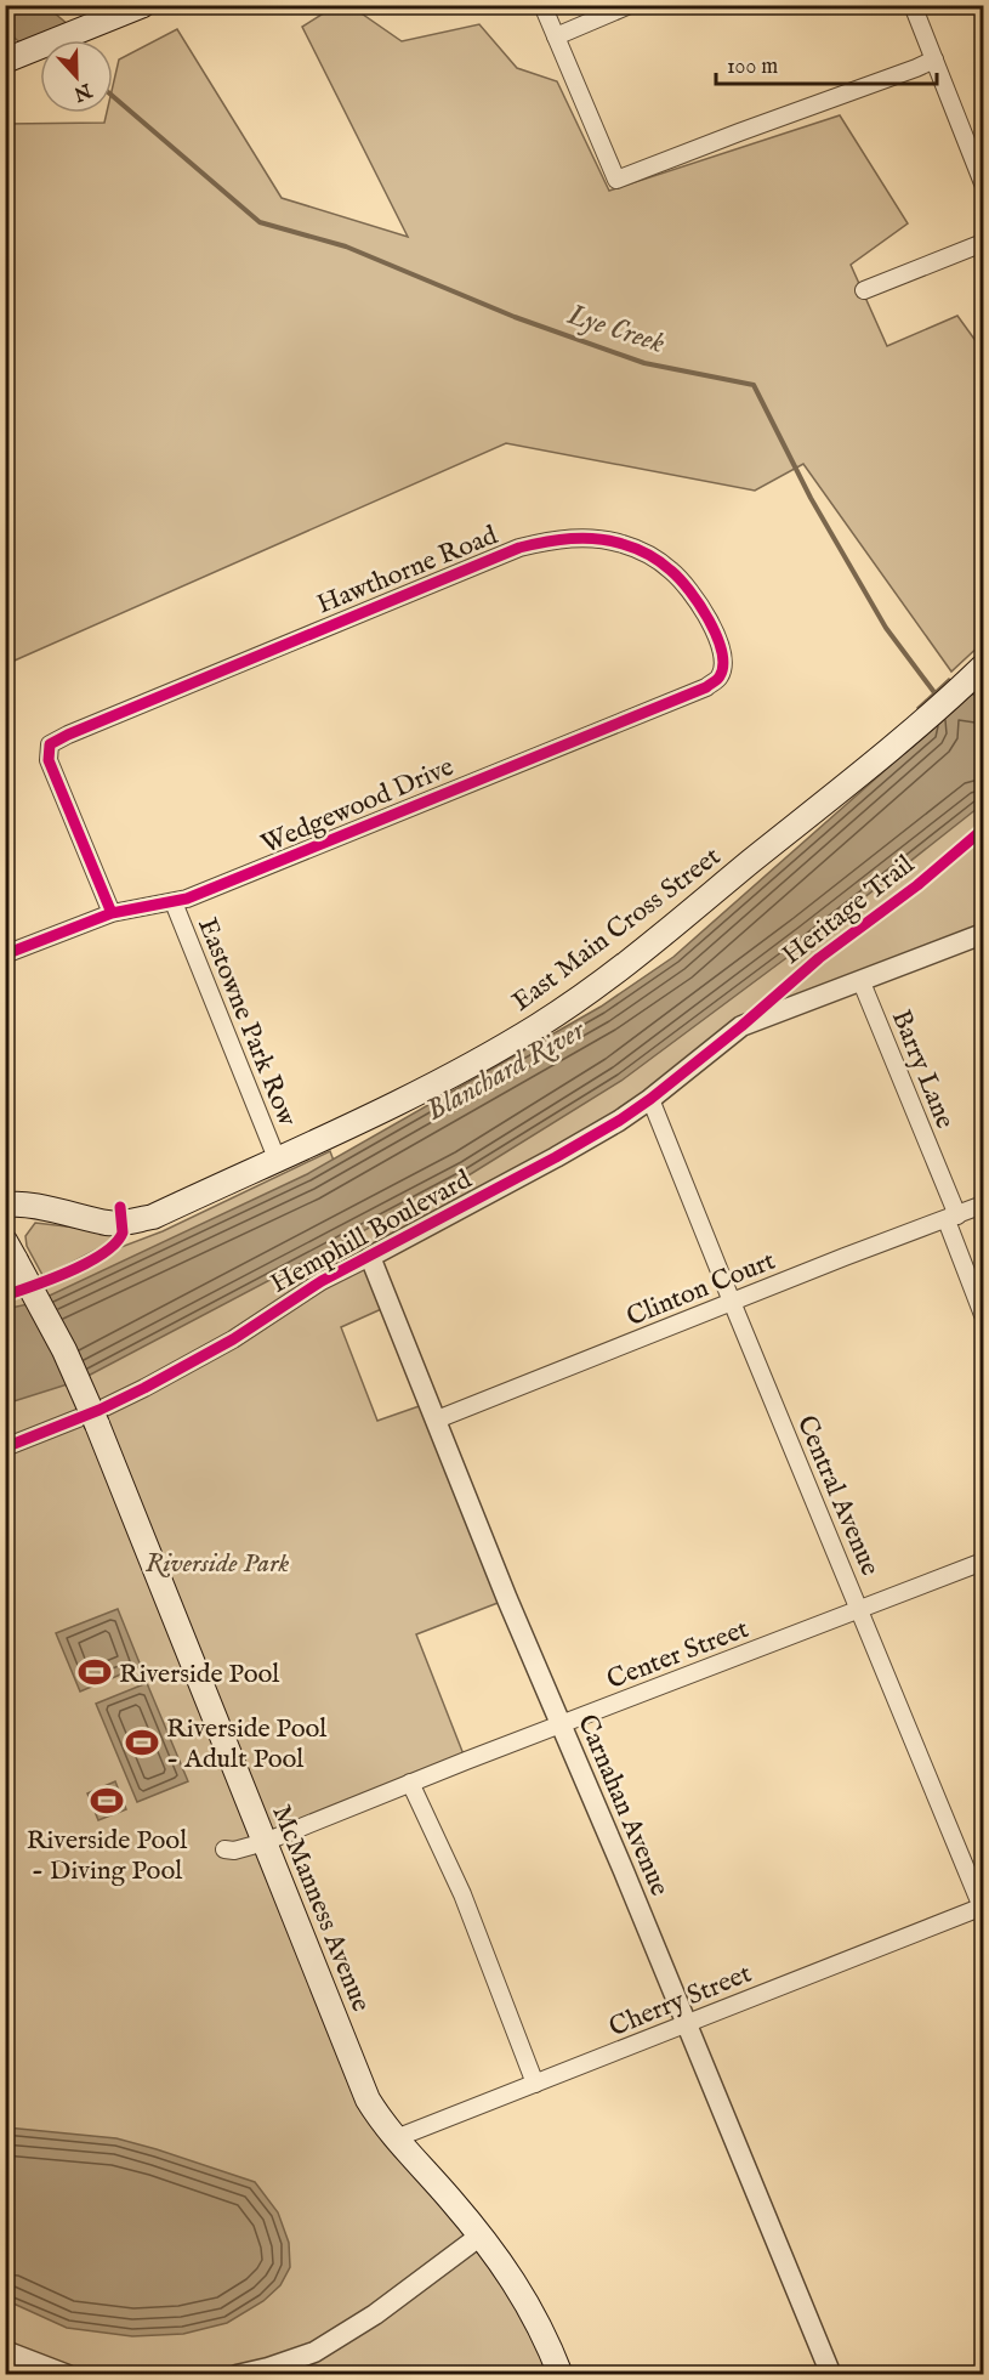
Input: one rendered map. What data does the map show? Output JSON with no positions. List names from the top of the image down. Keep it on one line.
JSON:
{"streets":{"main road":["East Main Cross Street","McManness Avenue"],"street":["Hawthorne Road","Wedgewood Drive","Eastowne Park Row","Barry Lane","Hemphill Boulevard","Clinton Court","Central Avenue","Center Street","Carnahan Avenue","Cherry Street"],"cycle path":["Heritage Trail"]},"crossings":[["Hawthorne Road","Wedgewood Drive"],["Wedgewood Drive","Eastowne Park Row"],["East Main Cross Street","Eastowne Park Row"],["Barry Lane","Hemphill Boulevard"],["Barry Lane","Clinton Court"],["Hemphill Boulevard","Central Avenue"],["Hemphill Boulevard","Carnahan Avenue"],["Clinton Court","Central Avenue"],["Clinton Court","Carnahan Avenue"],["Central Avenue","Center Street"],["Central Avenue","Cherry Street"],["Center Street","Carnahan Avenue"],["Center Street","McManness Avenue"],["Carnahan Avenue","Cherry Street"],["McManness Avenue","Cherry Street"]],"water":["Lye Creek","Blanchard River"],"parks":["Riverside Park"],"places":{"sports":["Riverside Pool","Riverside Pool - Adult Pool","Riverside Pool - Diving Pool"]},"scale_bar":"100 m","north":"bottom"}
